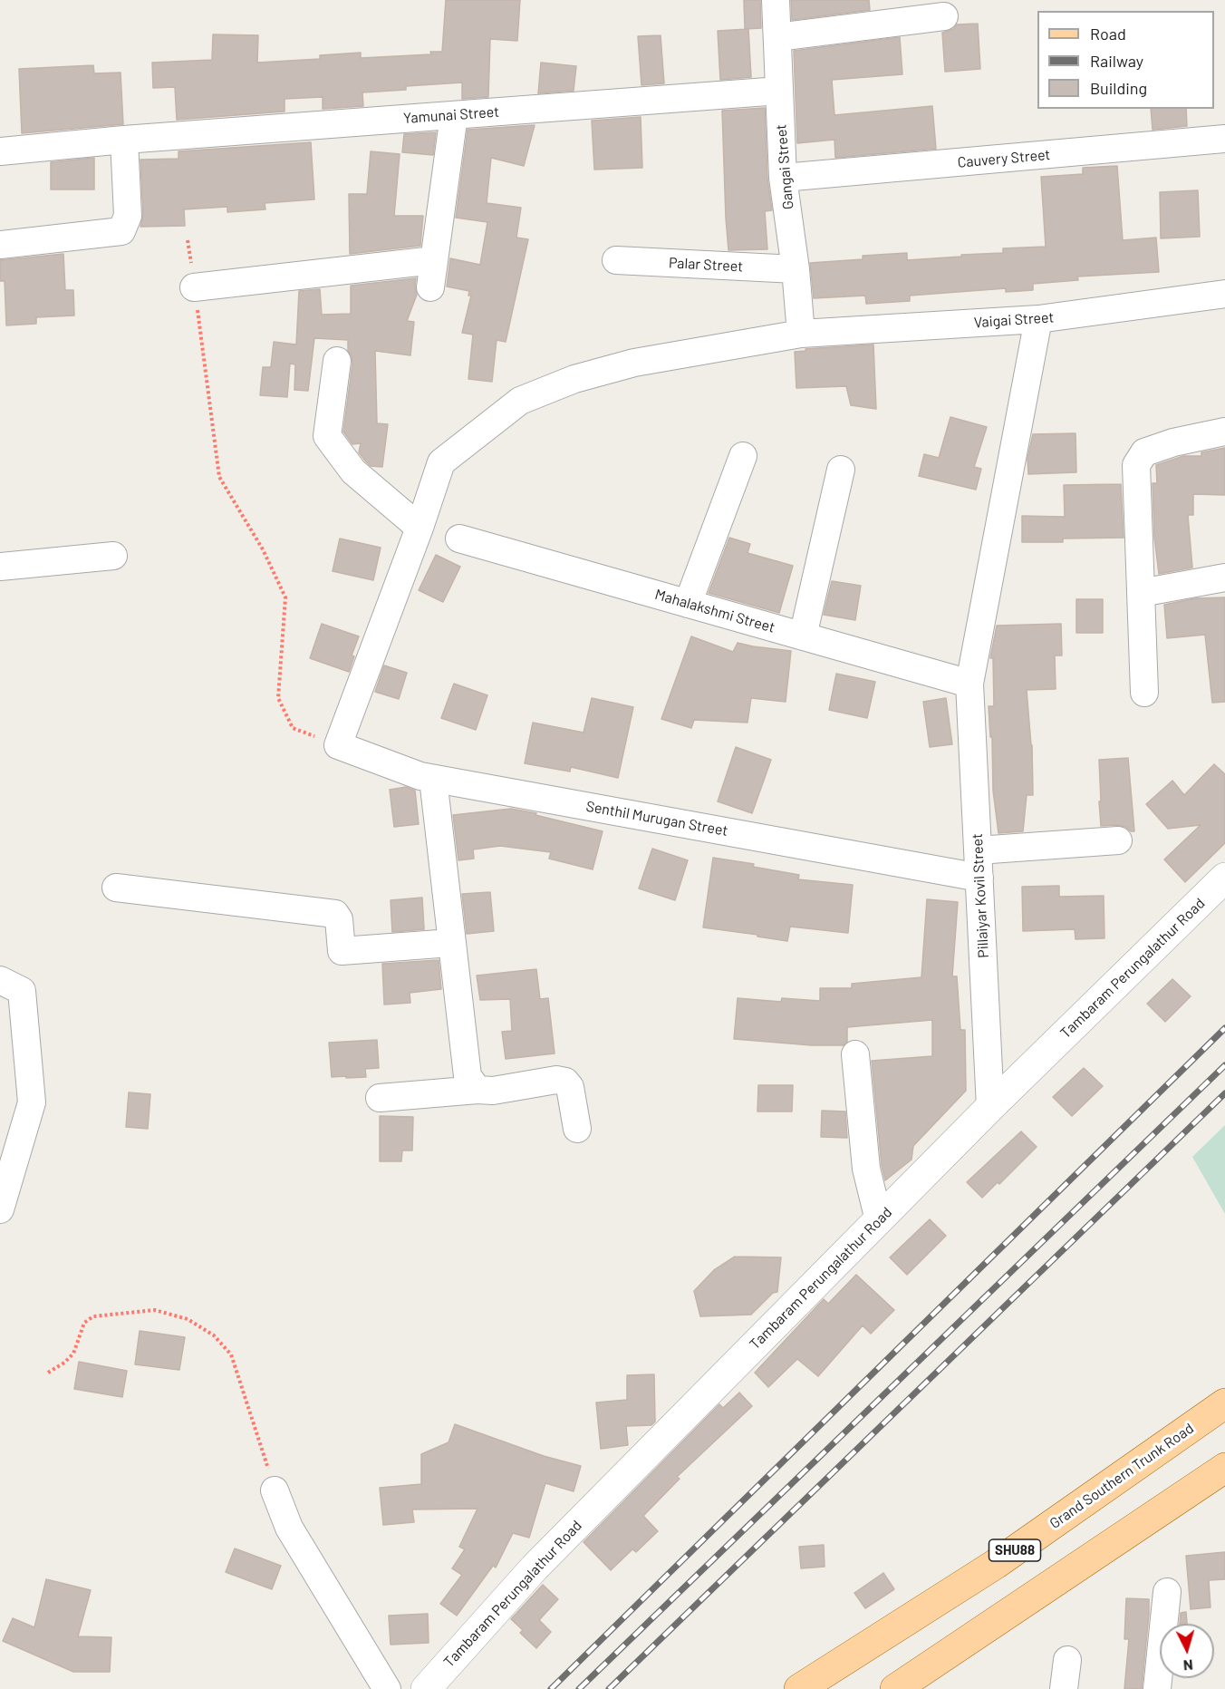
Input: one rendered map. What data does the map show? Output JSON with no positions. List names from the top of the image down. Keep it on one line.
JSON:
{"streets":{"main road":["Grand Southern Trunk Road","SHU88"],"street":["Yamunai Street","Cauvery Street","Gangai Street","Palar Street","Vaigai Street","Mahalakshmi Street","Senthil Murugan Street","Pillaiyar Kovil Street","Tambaram Perungalathur Road"]},"crossings":[["Yamunai Street","Gangai Street"],["Cauvery Street","Gangai Street"],["Gangai Street","Palar Street"],["Gangai Street","Vaigai Street"],["Vaigai Street","Senthil Murugan Street"],["Vaigai Street","Pillaiyar Kovil Street"],["Mahalakshmi Street","Pillaiyar Kovil Street"],["Senthil Murugan Street","Pillaiyar Kovil Street"],["Pillaiyar Kovil Street","Tambaram Perungalathur Road"]],"legend":["Road","Railway","Building"],"north":"bottom"}
